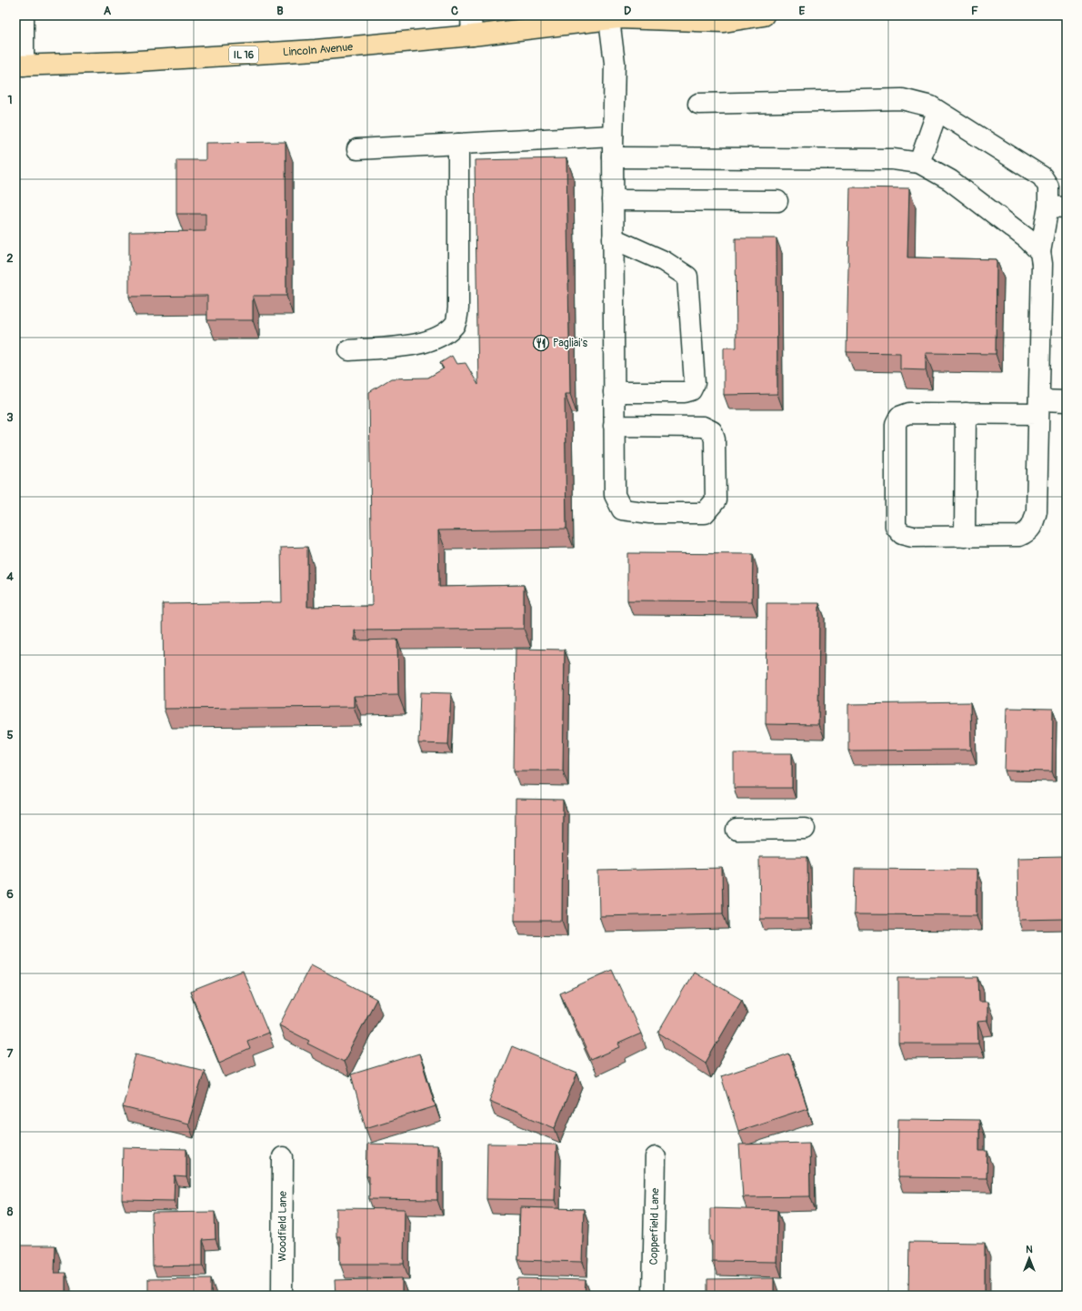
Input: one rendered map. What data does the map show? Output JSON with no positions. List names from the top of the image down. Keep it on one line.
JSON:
{"streets":{"main road":["Lincoln Avenue","IL 16"],"street":["Woodfield Lane","Copperfield Lane"]},"places":{"restaurant":["Pagliai's"]},"north":"top","grid":{"columns":["A","B","C","D","E","F"],"rows":["1","2","3","4","5","6","7","8"]}}
